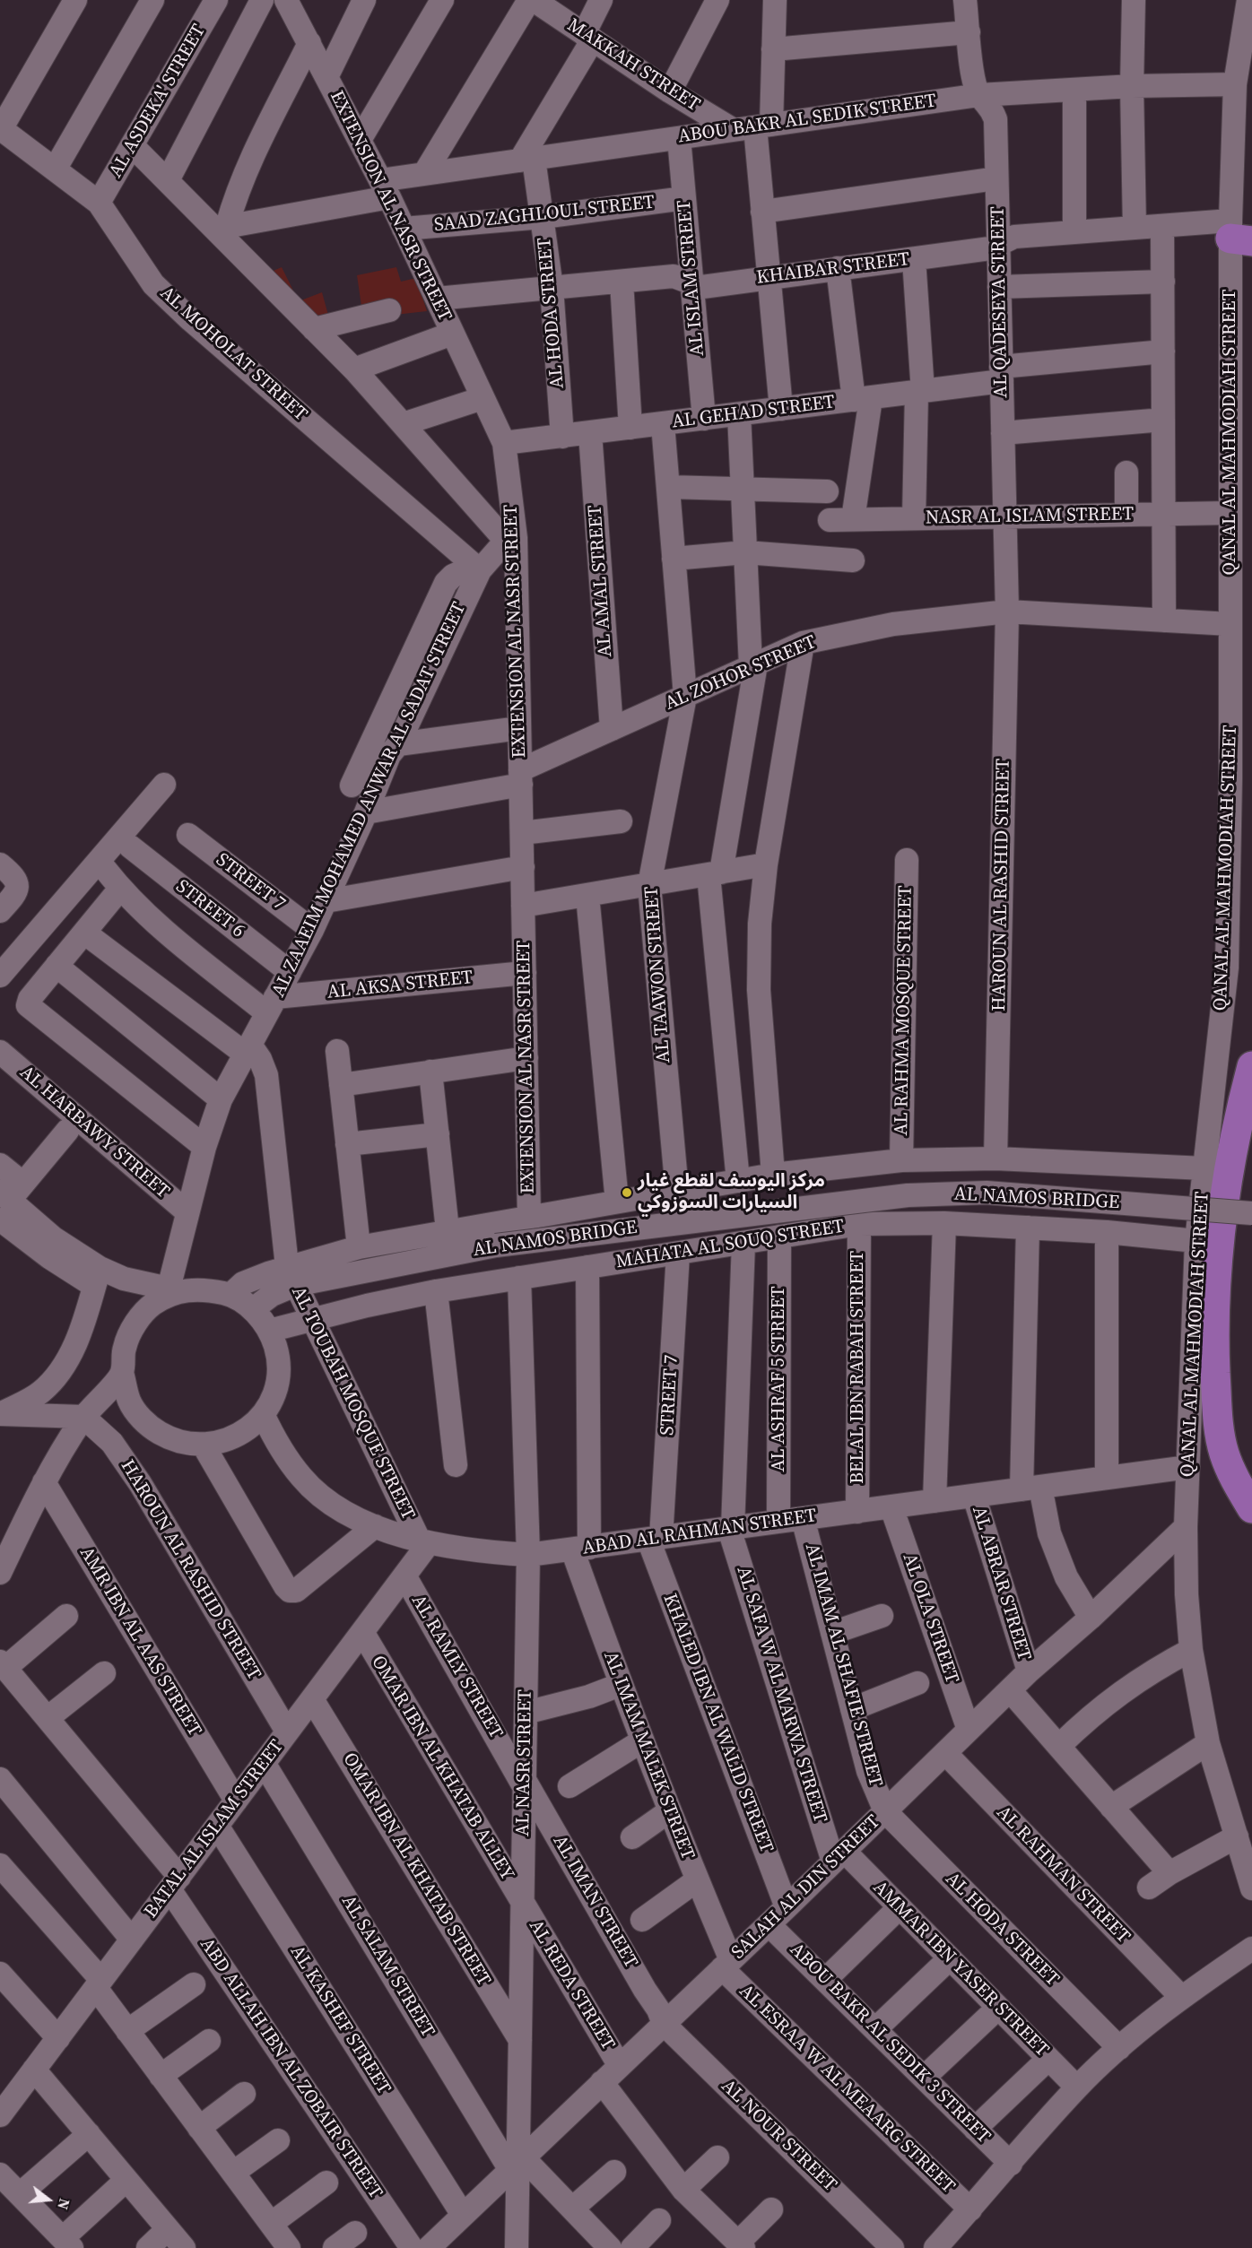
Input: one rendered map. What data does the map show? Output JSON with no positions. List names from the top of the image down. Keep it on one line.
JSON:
{"streets":{"street":["MAKKAH STREET","AL ASDEKA' STREET","ABOU BAKR AL SEDIK STREET","EXTENSION AL NASR STREET","SAAD ZAGHLOUL STREET","KHAIBAR STREET","AL ISLAM STREET","AL QADESEYA STREET","AL HODA STREET","AL MOHOLAT STREET","AL GEHAD STREET","QANAL AL MAHMODIAH STREET","NASR AL ISLAM STREET","AL AMAL STREET","AL ZOHOR STREET","AL ZAAEIM MOHAMED ANWAR AL SADAT STREET","STREET 7","HAROUN AL RASHID STREET","STREET 6","AL TAAWON STREET","AL AKSA STREET","AL RAHMA MOSQUE STREET","AL HARBAWY STREET","AL NAMOS BRIDGE","MAHATA AL SOUQ STREET","BELAL IBN RABAH STREET","AL ASHRAF 5 STREET","AL TOUBAH MOSQUE STREET","ABAD AL RAHMAN STREET","AL ABRAR STREET","AL OLA STREET","AMR IBN AL AAS STREET","AL IMAM AL SHAFIE STREET","AL RAMLY STREET","AL SAFA W AL MARWA STREET","KHALED IBN AL WALID STREET","AL IMAM MALEK STREET","AL NASR STREET","OMAR IBN AL KHATAB ALLEY","BATAL AL ISLAM STREET","OMAR IBN AL KHATAB STREET","AL RAHMAN STREET","SALAH AL DIN STREET","AL IMAN STREET","AL SALAM STREET","AMMAR IBN YASER STREET","AL REDA STREET","AL KASHEF STREET","ABOU BAKR AL SEDIK 3 STREET","ABD ALLAH IBN AL ZOBAIR STREET","AL ESRAA W AL MEAARG STREET","AL NOUR STREET"]},"crossings":[["MAKKAH STREET","ABOU BAKR AL SEDIK STREET"],["AL ASDEKA' STREET","AL MOHOLAT STREET"],["ABOU BAKR AL SEDIK STREET","EXTENSION AL NASR STREET"],["ABOU BAKR AL SEDIK STREET","AL ISLAM STREET"],["ABOU BAKR AL SEDIK STREET","AL QADESEYA STREET"],["ABOU BAKR AL SEDIK STREET","AL HODA STREET"],["ABOU BAKR AL SEDIK STREET","QANAL AL MAHMODIAH STREET"],["EXTENSION AL NASR STREET","SAAD ZAGHLOUL STREET"],["EXTENSION AL NASR STREET","KHAIBAR STREET"],["EXTENSION AL NASR STREET","AL GEHAD STREET"],["EXTENSION AL NASR STREET","AL ZOHOR STREET"],["EXTENSION AL NASR STREET","AL ZAAEIM MOHAMED ANWAR AL SADAT STREET"],["EXTENSION AL NASR STREET","AL AKSA STREET"],["SAAD ZAGHLOUL STREET","AL ISLAM STREET"],["SAAD ZAGHLOUL STREET","AL HODA STREET"],["KHAIBAR STREET","AL ISLAM STREET"],["KHAIBAR STREET","AL QADESEYA STREET"],["KHAIBAR STREET","AL HODA STREET"],["KHAIBAR STREET","QANAL AL MAHMODIAH STREET"],["AL ISLAM STREET","AL GEHAD STREET"],["AL QADESEYA STREET","AL GEHAD STREET"],["AL QADESEYA STREET","NASR AL ISLAM STREET"],["AL QADESEYA STREET","AL ZOHOR STREET"],["AL QADESEYA STREET","HAROUN AL RASHID STREET"],["AL HODA STREET","AL GEHAD STREET"],["AL HODA STREET","AL IMAM AL SHAFIE STREET"],["AL HODA STREET","SALAH AL DIN STREET"],["AL MOHOLAT STREET","AL ZAAEIM MOHAMED ANWAR AL SADAT STREET"],["AL GEHAD STREET","AL AMAL STREET"],["AL GEHAD STREET","AL TAAWON STREET"],["QANAL AL MAHMODIAH STREET","NASR AL ISLAM STREET"],["QANAL AL MAHMODIAH STREET","AL ZOHOR STREET"],["QANAL AL MAHMODIAH STREET","MAHATA AL SOUQ STREET"],["QANAL AL MAHMODIAH STREET","ABAD AL RAHMAN STREET"],["QANAL AL MAHMODIAH STREET","SALAH AL DIN STREET"],["AL AMAL STREET","AL ZOHOR STREET"],["AL ZOHOR STREET","AL ZAAEIM MOHAMED ANWAR AL SADAT STREET"],["AL ZOHOR STREET","HAROUN AL RASHID STREET"],["AL ZOHOR STREET","AL TAAWON STREET"],["AL ZAAEIM MOHAMED ANWAR AL SADAT STREET","STREET 7"],["AL ZAAEIM MOHAMED ANWAR AL SADAT STREET","STREET 6"],["AL ZAAEIM MOHAMED ANWAR AL SADAT STREET","AL AKSA STREET"],["AL ZAAEIM MOHAMED ANWAR AL SADAT STREET","AL HARBAWY STREET"],["AL ZAAEIM MOHAMED ANWAR AL SADAT STREET","AL NAMOS BRIDGE"],["AL ZAAEIM MOHAMED ANWAR AL SADAT STREET","MAHATA AL SOUQ STREET"],["AL ZAAEIM MOHAMED ANWAR AL SADAT STREET","AL TOUBAH MOSQUE STREET"],["AL ZAAEIM MOHAMED ANWAR AL SADAT STREET","ABAD AL RAHMAN STREET"],["STREET 7","MAHATA AL SOUQ STREET"],["STREET 7","ABAD AL RAHMAN STREET"],["STREET 7","KHALED IBN AL WALID STREET"],["HAROUN AL RASHID STREET","BATAL AL ISLAM STREET"],["AL NAMOS BRIDGE","MAHATA AL SOUQ STREET"],["AL NAMOS BRIDGE","AL TOUBAH MOSQUE STREET"],["AL NAMOS BRIDGE","ABAD AL RAHMAN STREET"],["MAHATA AL SOUQ STREET","BELAL IBN RABAH STREET"],["MAHATA AL SOUQ STREET","AL ASHRAF 5 STREET"],["MAHATA AL SOUQ STREET","AL TOUBAH MOSQUE STREET"],["MAHATA AL SOUQ STREET","ABAD AL RAHMAN STREET"],["MAHATA AL SOUQ STREET","AL SAFA W AL MARWA STREET"],["MAHATA AL SOUQ STREET","AL IMAM MALEK STREET"],["MAHATA AL SOUQ STREET","AL NASR STREET"],["BELAL IBN RABAH STREET","ABAD AL RAHMAN STREET"],["AL ASHRAF 5 STREET","ABAD AL RAHMAN STREET"],["AL TOUBAH MOSQUE STREET","ABAD AL RAHMAN STREET"],["AL TOUBAH MOSQUE STREET","BATAL AL ISLAM STREET"],["ABAD AL RAHMAN STREET","AL ABRAR STREET"],["ABAD AL RAHMAN STREET","AL OLA STREET"],["ABAD AL RAHMAN STREET","AL IMAM AL SHAFIE STREET"],["ABAD AL RAHMAN STREET","AL SAFA W AL MARWA STREET"],["ABAD AL RAHMAN STREET","KHALED IBN AL WALID STREET"],["ABAD AL RAHMAN STREET","AL IMAM MALEK STREET"],["ABAD AL RAHMAN STREET","AL NASR STREET"],["ABAD AL RAHMAN STREET","BATAL AL ISLAM STREET"],["AL ABRAR STREET","SALAH AL DIN STREET"],["AL OLA STREET","SALAH AL DIN STREET"],["AMR IBN AL AAS STREET","BATAL AL ISLAM STREET"],["AL IMAM AL SHAFIE STREET","SALAH AL DIN STREET"],["AL RAMLY STREET","AL NASR STREET"],["AL RAMLY STREET","BATAL AL ISLAM STREET"],["AL RAMLY STREET","AL IMAN STREET"],["AL SAFA W AL MARWA STREET","SALAH AL DIN STREET"],["AL SAFA W AL MARWA STREET","AMMAR IBN YASER STREET"],["KHALED IBN AL WALID STREET","SALAH AL DIN STREET"],["AL IMAM MALEK STREET","SALAH AL DIN STREET"],["AL IMAM MALEK STREET","AL ESRAA W AL MEAARG STREET"],["AL NASR STREET","OMAR IBN AL KHATAB ALLEY"],["AL NASR STREET","OMAR IBN AL KHATAB STREET"],["AL NASR STREET","SALAH AL DIN STREET"],["AL NASR STREET","AL IMAN STREET"],["AL NASR STREET","AL SALAM STREET"],["AL NASR STREET","AL REDA STREET"],["OMAR IBN AL KHATAB ALLEY","BATAL AL ISLAM STREET"],["OMAR IBN AL KHATAB ALLEY","AL REDA STREET"],["BATAL AL ISLAM STREET","OMAR IBN AL KHATAB STREET"],["BATAL AL ISLAM STREET","AL SALAM STREET"],["BATAL AL ISLAM STREET","AL KASHEF STREET"],["BATAL AL ISLAM STREET","ABD ALLAH IBN AL ZOBAIR STREET"],["AL RAHMAN STREET","SALAH AL DIN STREET"],["SALAH AL DIN STREET","AL IMAN STREET"],["SALAH AL DIN STREET","AL SALAM STREET"],["SALAH AL DIN STREET","AMMAR IBN YASER STREET"],["SALAH AL DIN STREET","AL REDA STREET"],["SALAH AL DIN STREET","AL KASHEF STREET"],["SALAH AL DIN STREET","ABOU BAKR AL SEDIK 3 STREET"],["SALAH AL DIN STREET","AL ESRAA W AL MEAARG STREET"],["SALAH AL DIN STREET","AL NOUR STREET"],["AL IMAN STREET","AL NOUR STREET"]],"places":["مركز اليوسف لقطع غيار السيارات السوزوكي"],"north":"right"}
